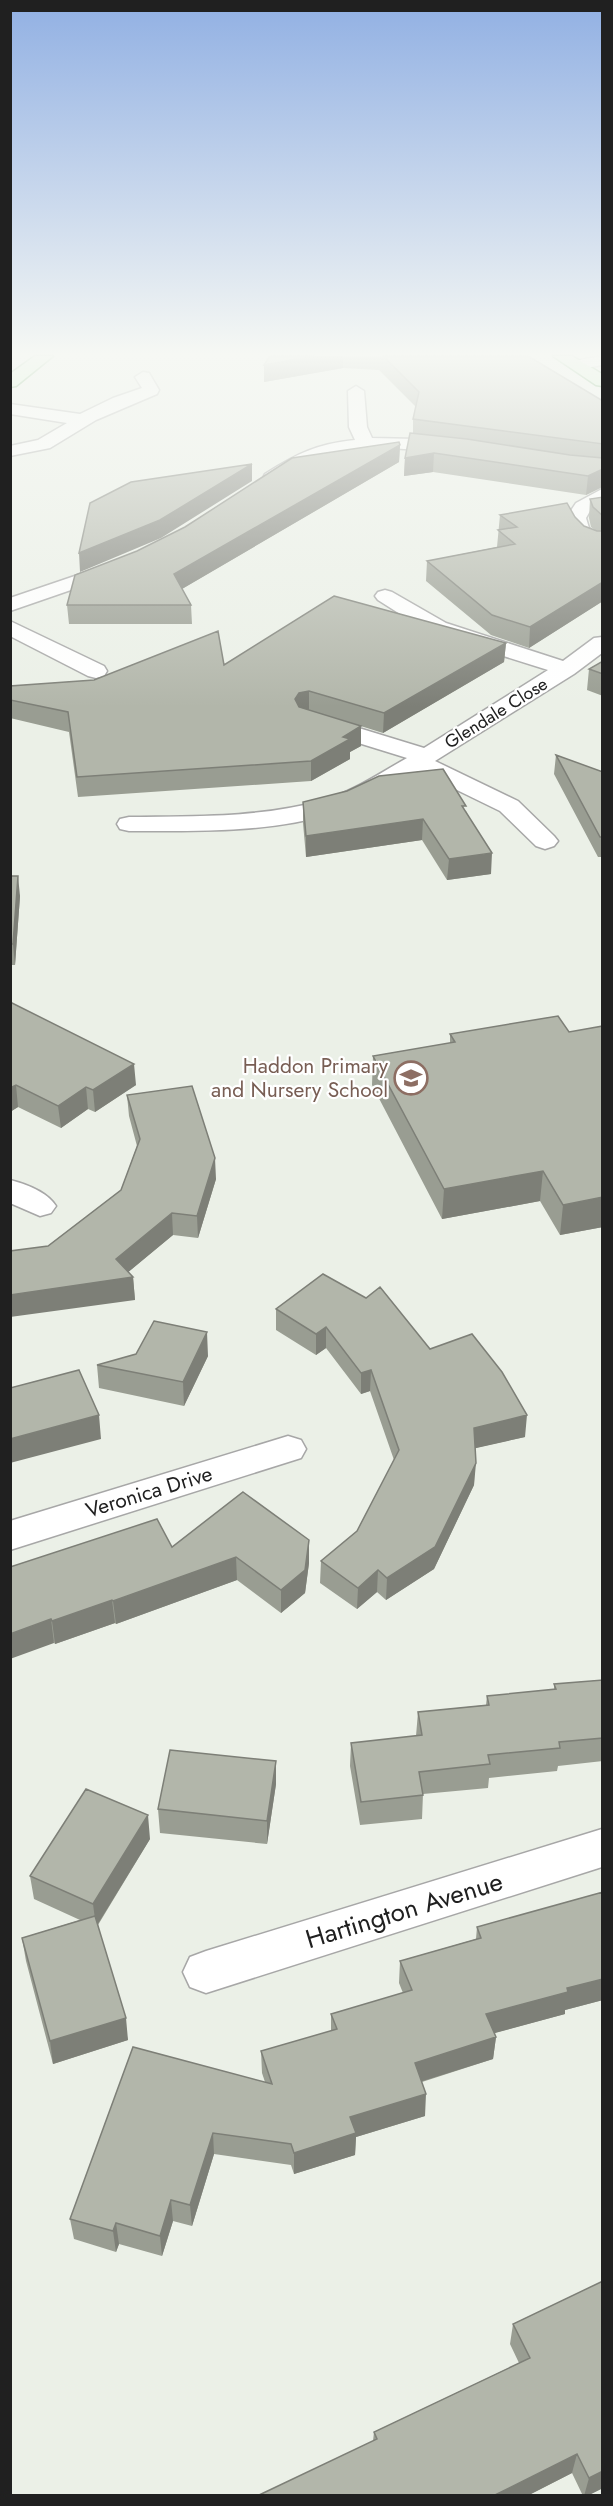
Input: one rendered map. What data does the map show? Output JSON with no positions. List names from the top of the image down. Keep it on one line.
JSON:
{"streets":{"street":["Glendale Close","Veronica Drive","Hartington Avenue"]},"places":{"school or university":["Haddon Primary and Nursery School"]}}
